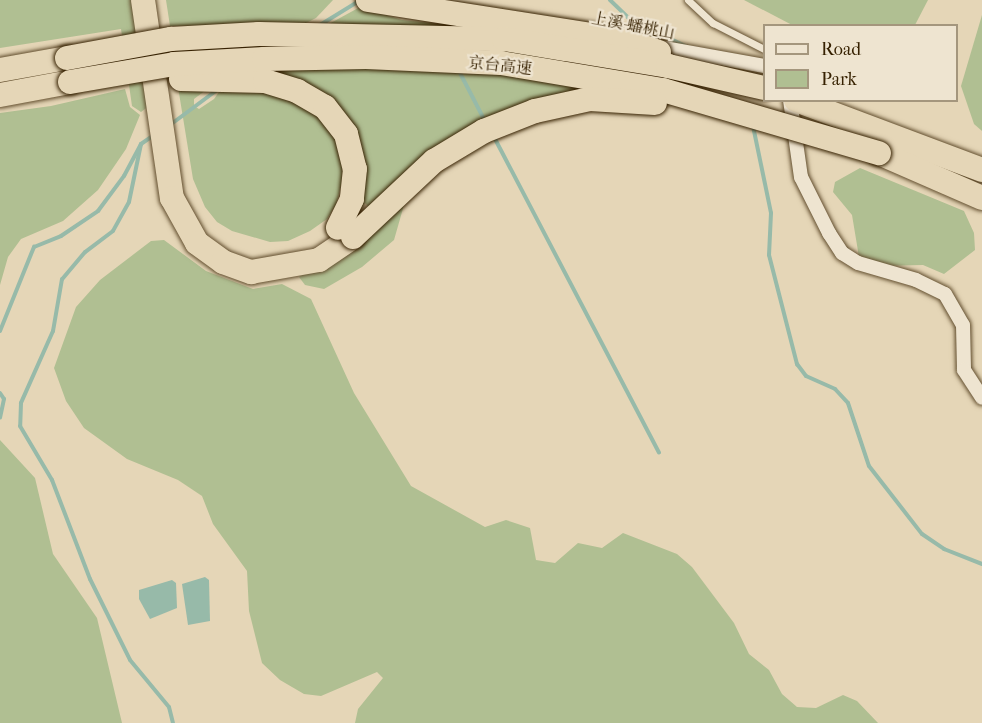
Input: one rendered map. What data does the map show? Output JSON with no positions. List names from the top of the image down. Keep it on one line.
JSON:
{"streets":{"highway":["京台高速"],"street":["上溪-蟠桃山"]},"legend":["Road","Park"]}
